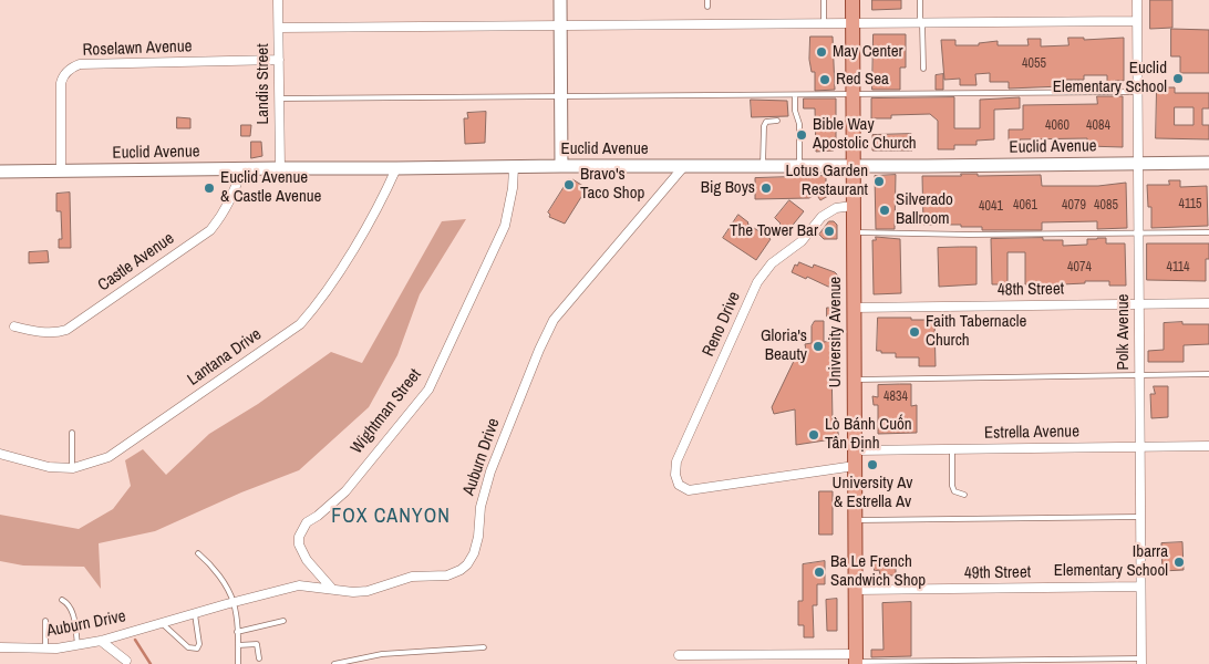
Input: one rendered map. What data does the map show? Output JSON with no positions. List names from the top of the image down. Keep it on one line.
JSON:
{"streets":{"main road":["Euclid Avenue","University Avenue"],"street":["Roselawn Avenue","Landis Street","Castle Avenue","48th Street","Reno Drive","Polk Avenue","Lantana Drive","Wightman Street","Estrella Avenue","Auburn Drive","49th Street"]},"crossings":[["Roselawn Avenue","Landis Street"],["Roselawn Avenue","Euclid Avenue"],["Landis Street","Euclid Avenue"],["Euclid Avenue","Castle Avenue"],["Euclid Avenue","University Avenue"],["Euclid Avenue","Polk Avenue"],["Euclid Avenue","Lantana Drive"],["Euclid Avenue","Wightman Street"],["Euclid Avenue","Auburn Drive"],["48th Street","University Avenue"],["48th Street","Polk Avenue"],["Reno Drive","University Avenue"],["University Avenue","Estrella Avenue"],["University Avenue","49th Street"],["Polk Avenue","Estrella Avenue"],["Polk Avenue","49th Street"],["Wightman Street","Auburn Drive"]],"districts":["FOX CANYON"],"places":["May Center","Euclid Elementary School","Red Sea","Bible Way Apostolic Church","Lotus Garden Restaurant","Bravo's Taco Shop","Euclid Avenue & Castle Avenue","Big Boys","Silverado Ballroom","The Tower Bar","Faith Tabernacle Church","Gloria's Beauty","Lò Bánh Cuốn Tân Định","University Av & Estrella Av","Ibarra Elementary School","Ba Le French Sandwich Shop"],"house_numbers":["4055","4060","4084","4115","4061","4079","4085","4041","4074","4114","4834"]}
